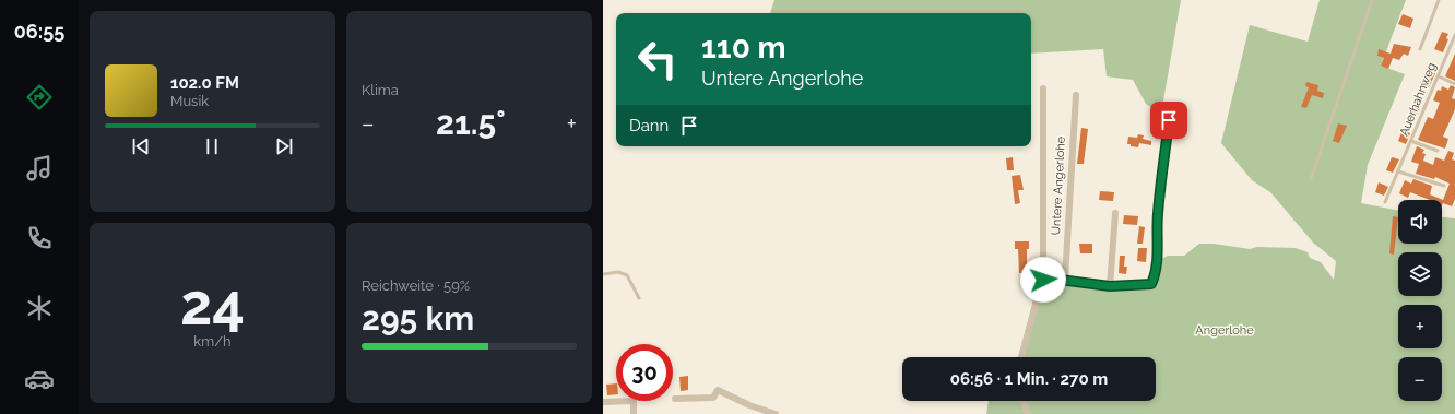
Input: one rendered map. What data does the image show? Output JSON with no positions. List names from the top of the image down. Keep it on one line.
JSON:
{"streets":{"street":["Untere Angerlohe"],"lane":["Auerhahnweg"]},"parks":["Angerlohe"],"page":{"tabs":"06:55","tile":["Klima",["24","km/h"],["Reichweite · 59%","295 km"]],"turn":["110 m","Untere Angerlohe"],"song":["102.0 FM","Musik"],"heat":["−","21.5°","+"],"then":"Dann","map_buttons":["+","−"],"limit":"30","trip":"06:56 · 1 Min. · 270 m"}}
